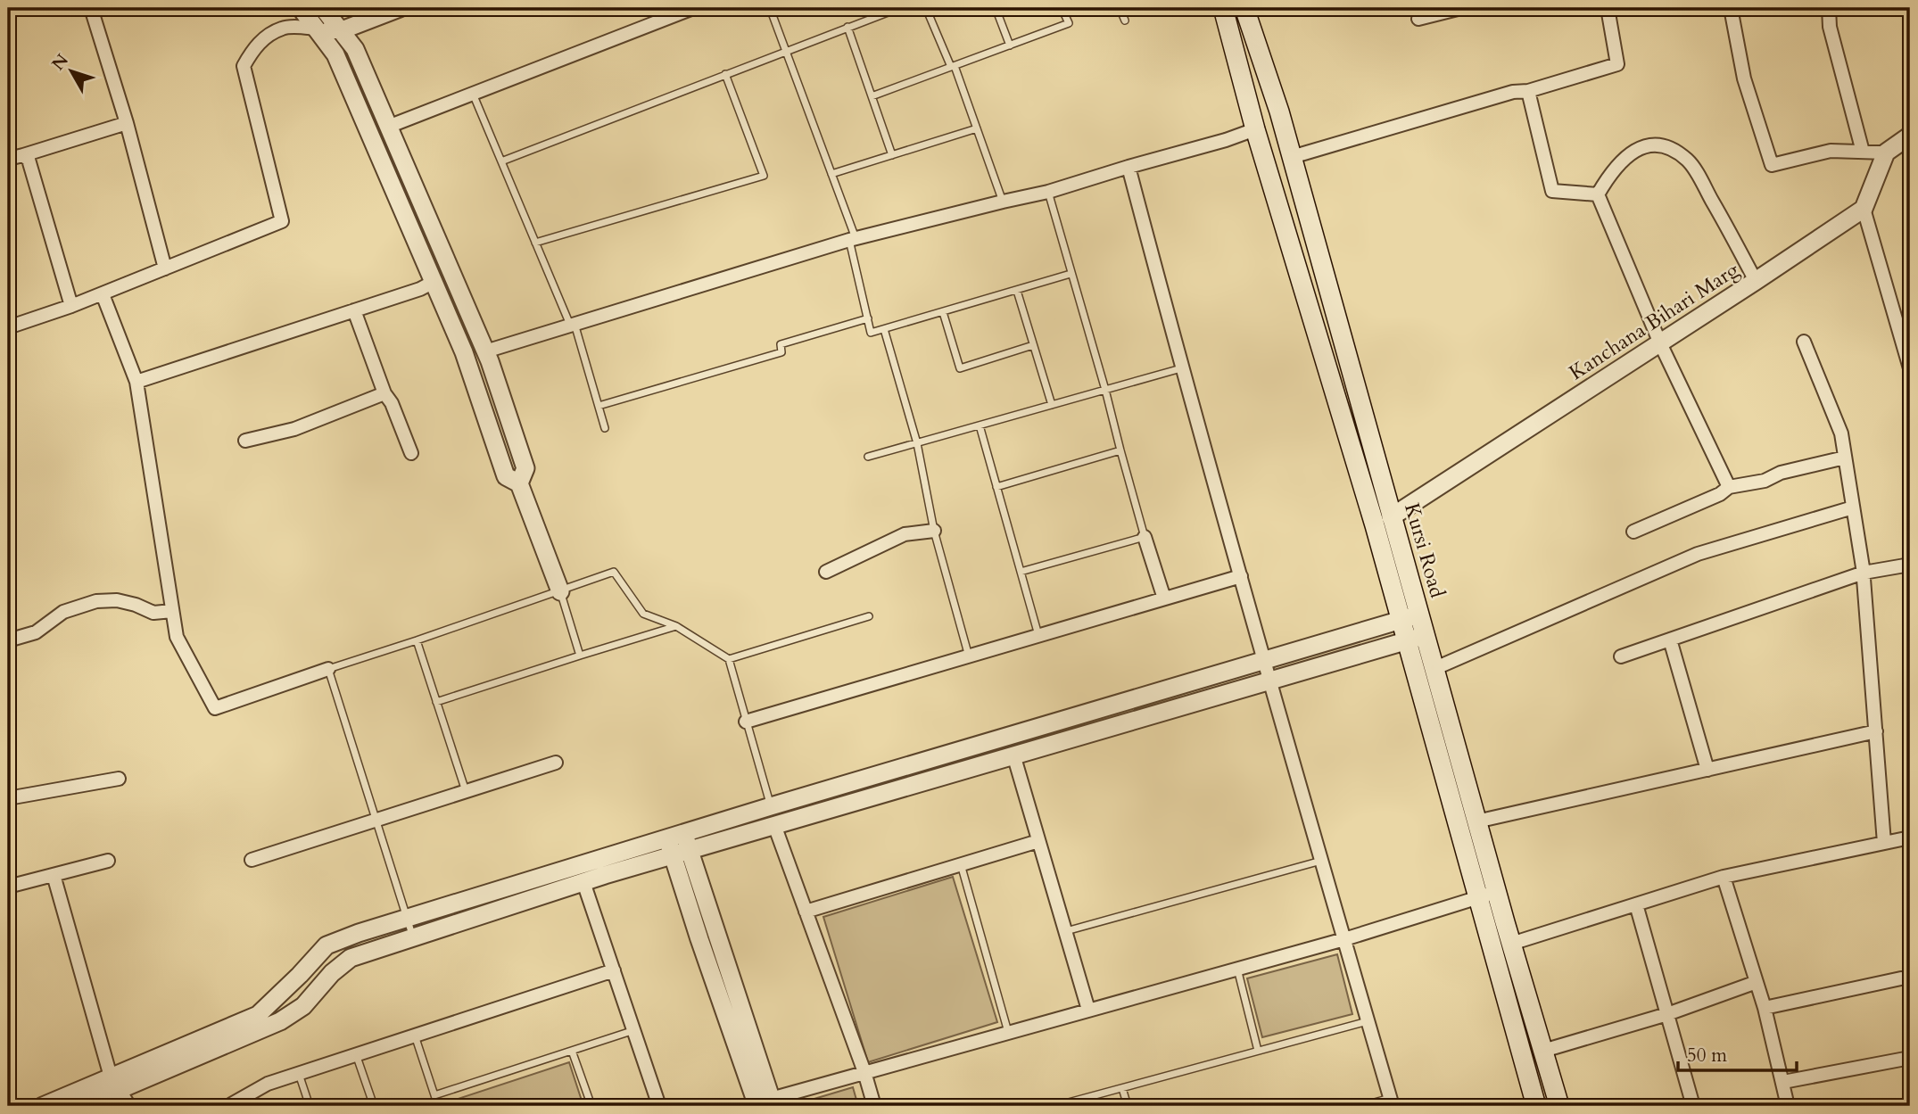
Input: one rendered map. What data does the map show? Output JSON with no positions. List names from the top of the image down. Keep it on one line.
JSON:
{"streets":{"main road":["Kursi Road"],"street":["Kanchana Bihari Marg"]},"crossings":[["Kanchana Bihari Marg","Kursi Road"]],"scale_bar":"50 m","north":"top left"}
